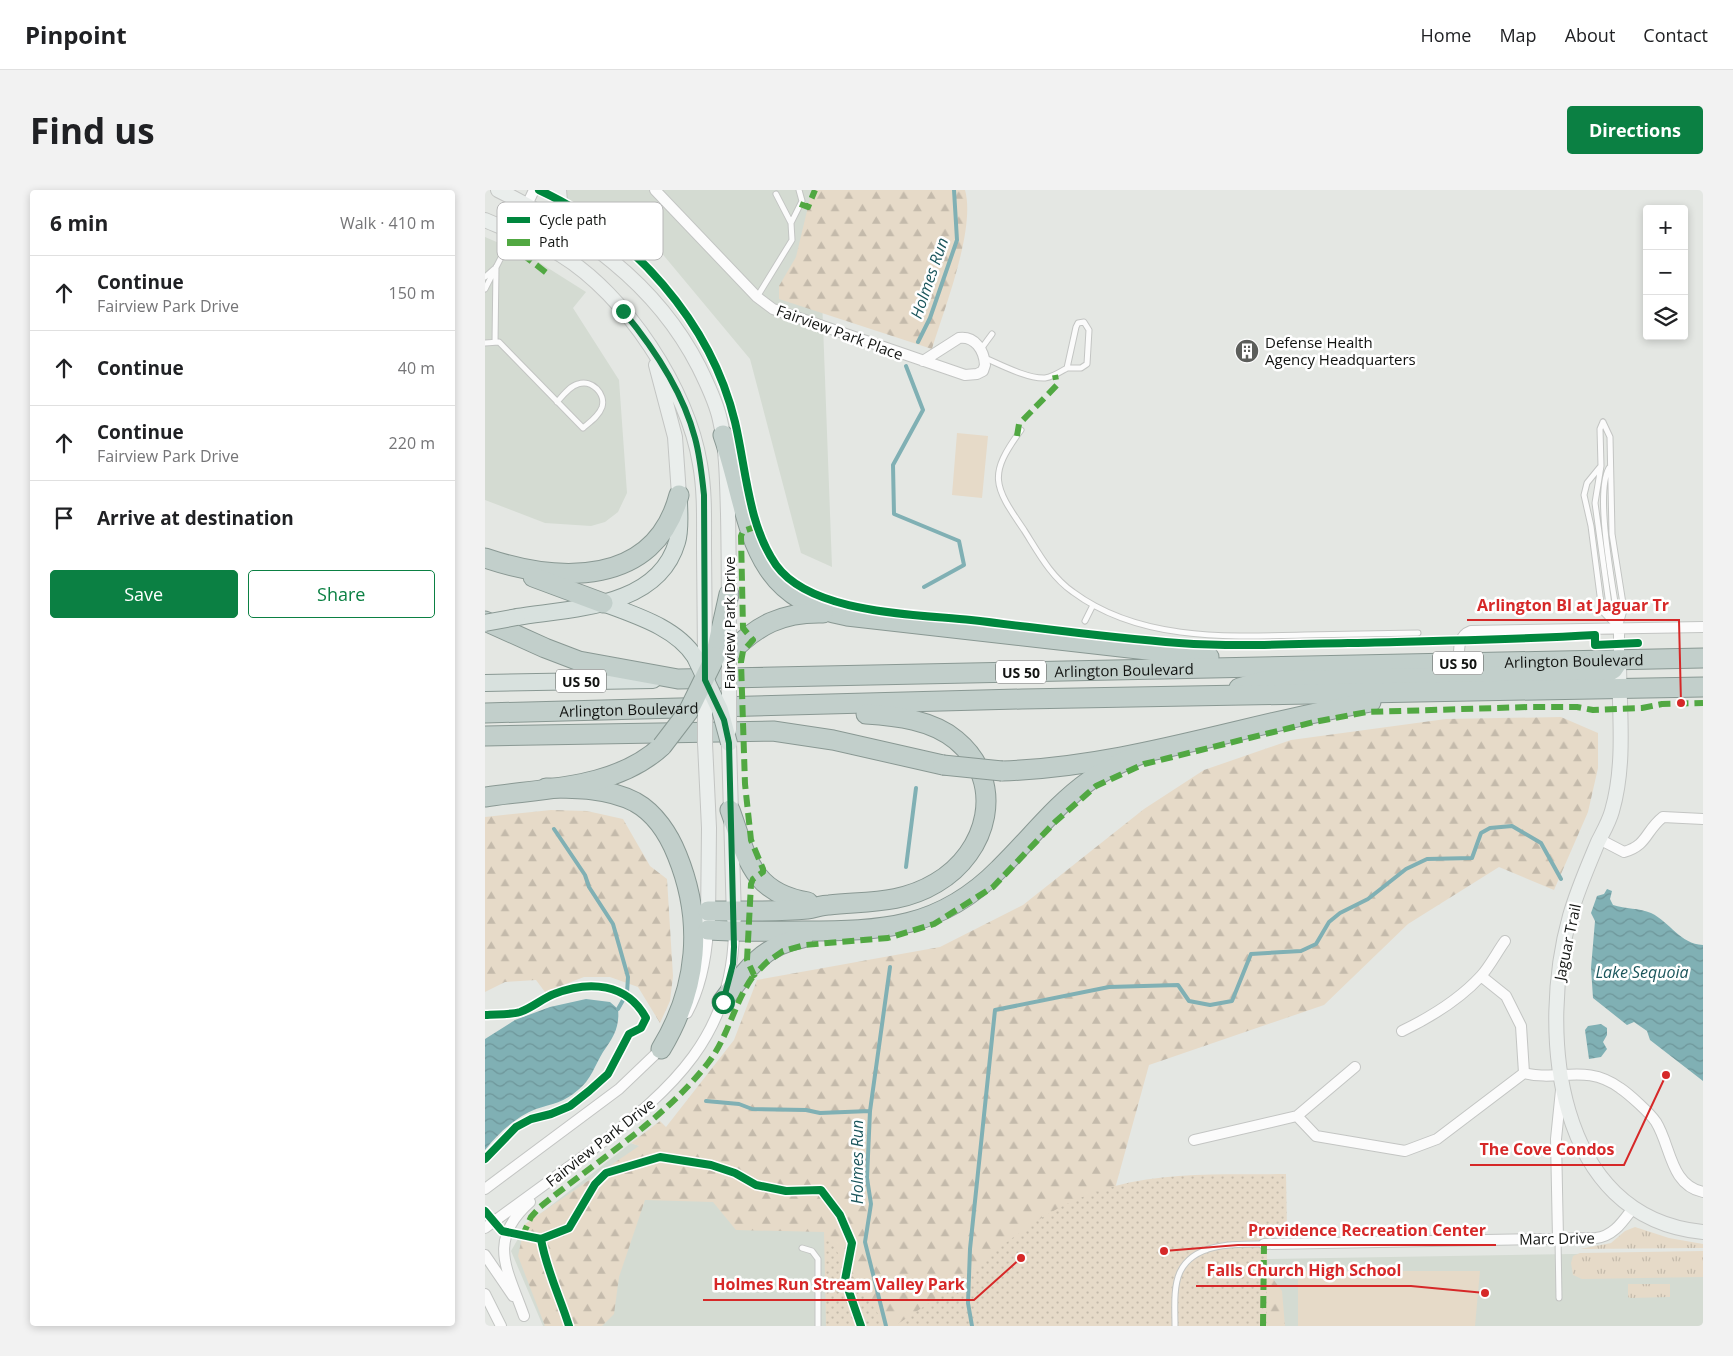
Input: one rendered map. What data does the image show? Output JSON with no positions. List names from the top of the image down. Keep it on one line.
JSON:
{"streets":{"highway":["Arlington Boulevard","US 50"],"main road":["Fairview Park Drive","Jaguar Trail"],"street":["Fairview Park Place","Marc Drive"]},"crossings":[["Arlington Boulevard","Jaguar Trail"],["Jaguar Trail","Marc Drive"]],"water":["Holmes Run","Lake Sequoia"],"places":{"building":["Defense Health Agency Headquarters"],"other":["Arlington Bl at Jaguar Tr","The Cove Condos","Providence Recreation Center","Holmes Run Stream Valley Park","Falls Church High School"]},"legend":["Cycle path","Path"],"page":{"header":"Pinpoint","nav":["Home","Map","About","Contact"],"buttons":["Directions",["Save","Share"]],"title":"Find us","heading":["6 min","Walk · 410 m"],"map_buttons":["+","−"],"list":[["Continue","Fairview Park Drive","150 m"],["Continue","40 m"],["Continue","Fairview Park Drive","220 m"],"Arrive at destination"]}}
